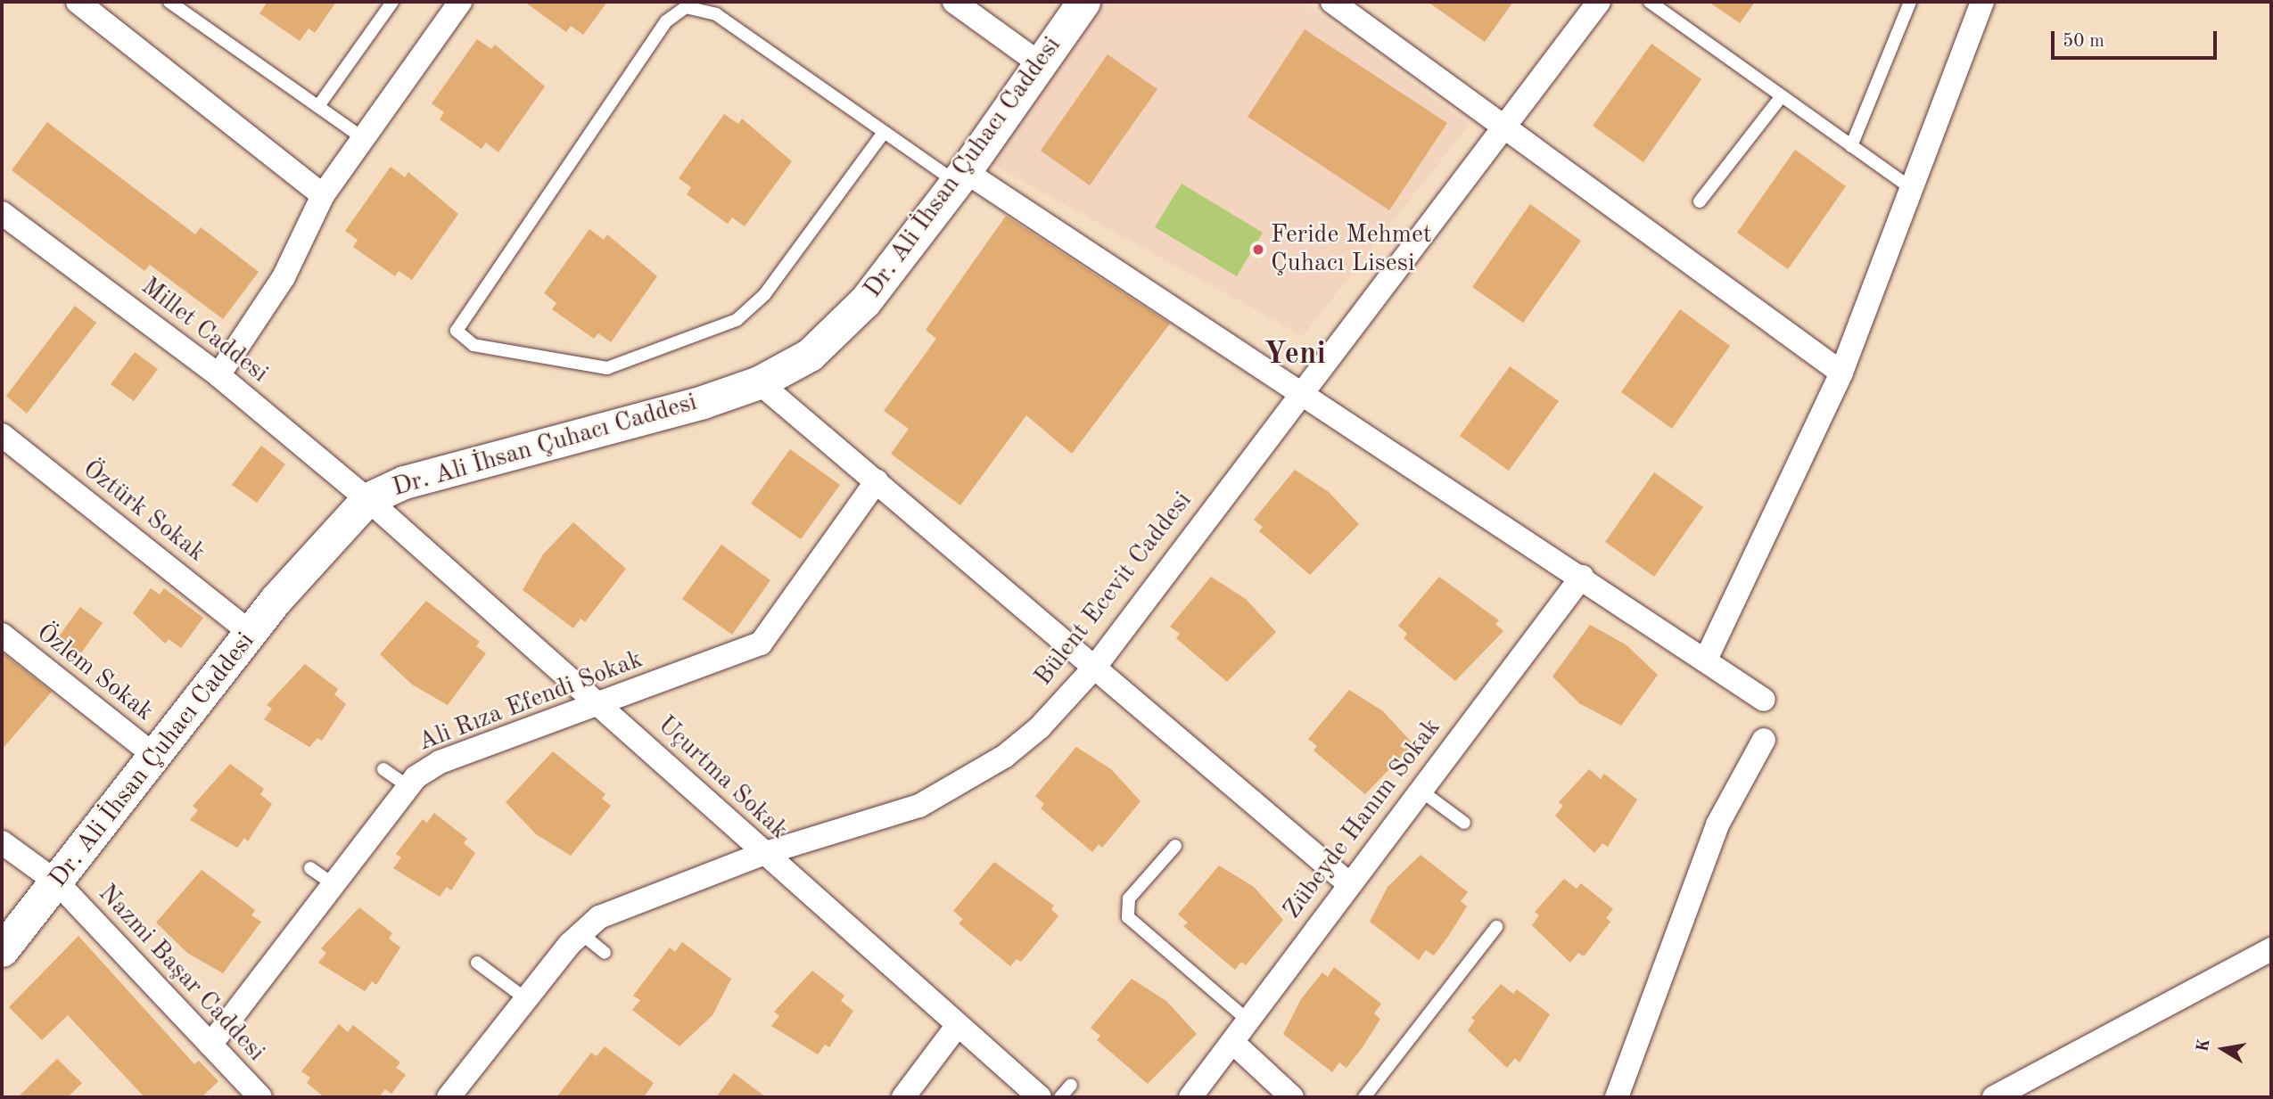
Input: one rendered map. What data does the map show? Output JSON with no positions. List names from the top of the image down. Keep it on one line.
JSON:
{"streets":{"street":["Dr. Ali İhsan Çuhacı Caddesi","Millet Caddesi","Öztürk Sokak","Bülent Ecevit Caddesi","Özlem Sokak","Ali Rıza Efendi Sokak","Uçurtma Sokak","Zübeyde Hanım Sokak","Nazmi Başar Caddesi"]},"crossings":[["Dr. Ali İhsan Çuhacı Caddesi","Millet Caddesi"],["Dr. Ali İhsan Çuhacı Caddesi","Öztürk Sokak"],["Dr. Ali İhsan Çuhacı Caddesi","Özlem Sokak"],["Dr. Ali İhsan Çuhacı Caddesi","Uçurtma Sokak"],["Dr. Ali İhsan Çuhacı Caddesi","Nazmi Başar Caddesi"],["Millet Caddesi","Uçurtma Sokak"],["Bülent Ecevit Caddesi","Uçurtma Sokak"],["Ali Rıza Efendi Sokak","Uçurtma Sokak"],["Ali Rıza Efendi Sokak","Nazmi Başar Caddesi"]],"districts":["Yeni"],"places":["Feride Mehmet Çuhacı Lisesi"],"scale_bar":"50 m","north":"left"}
